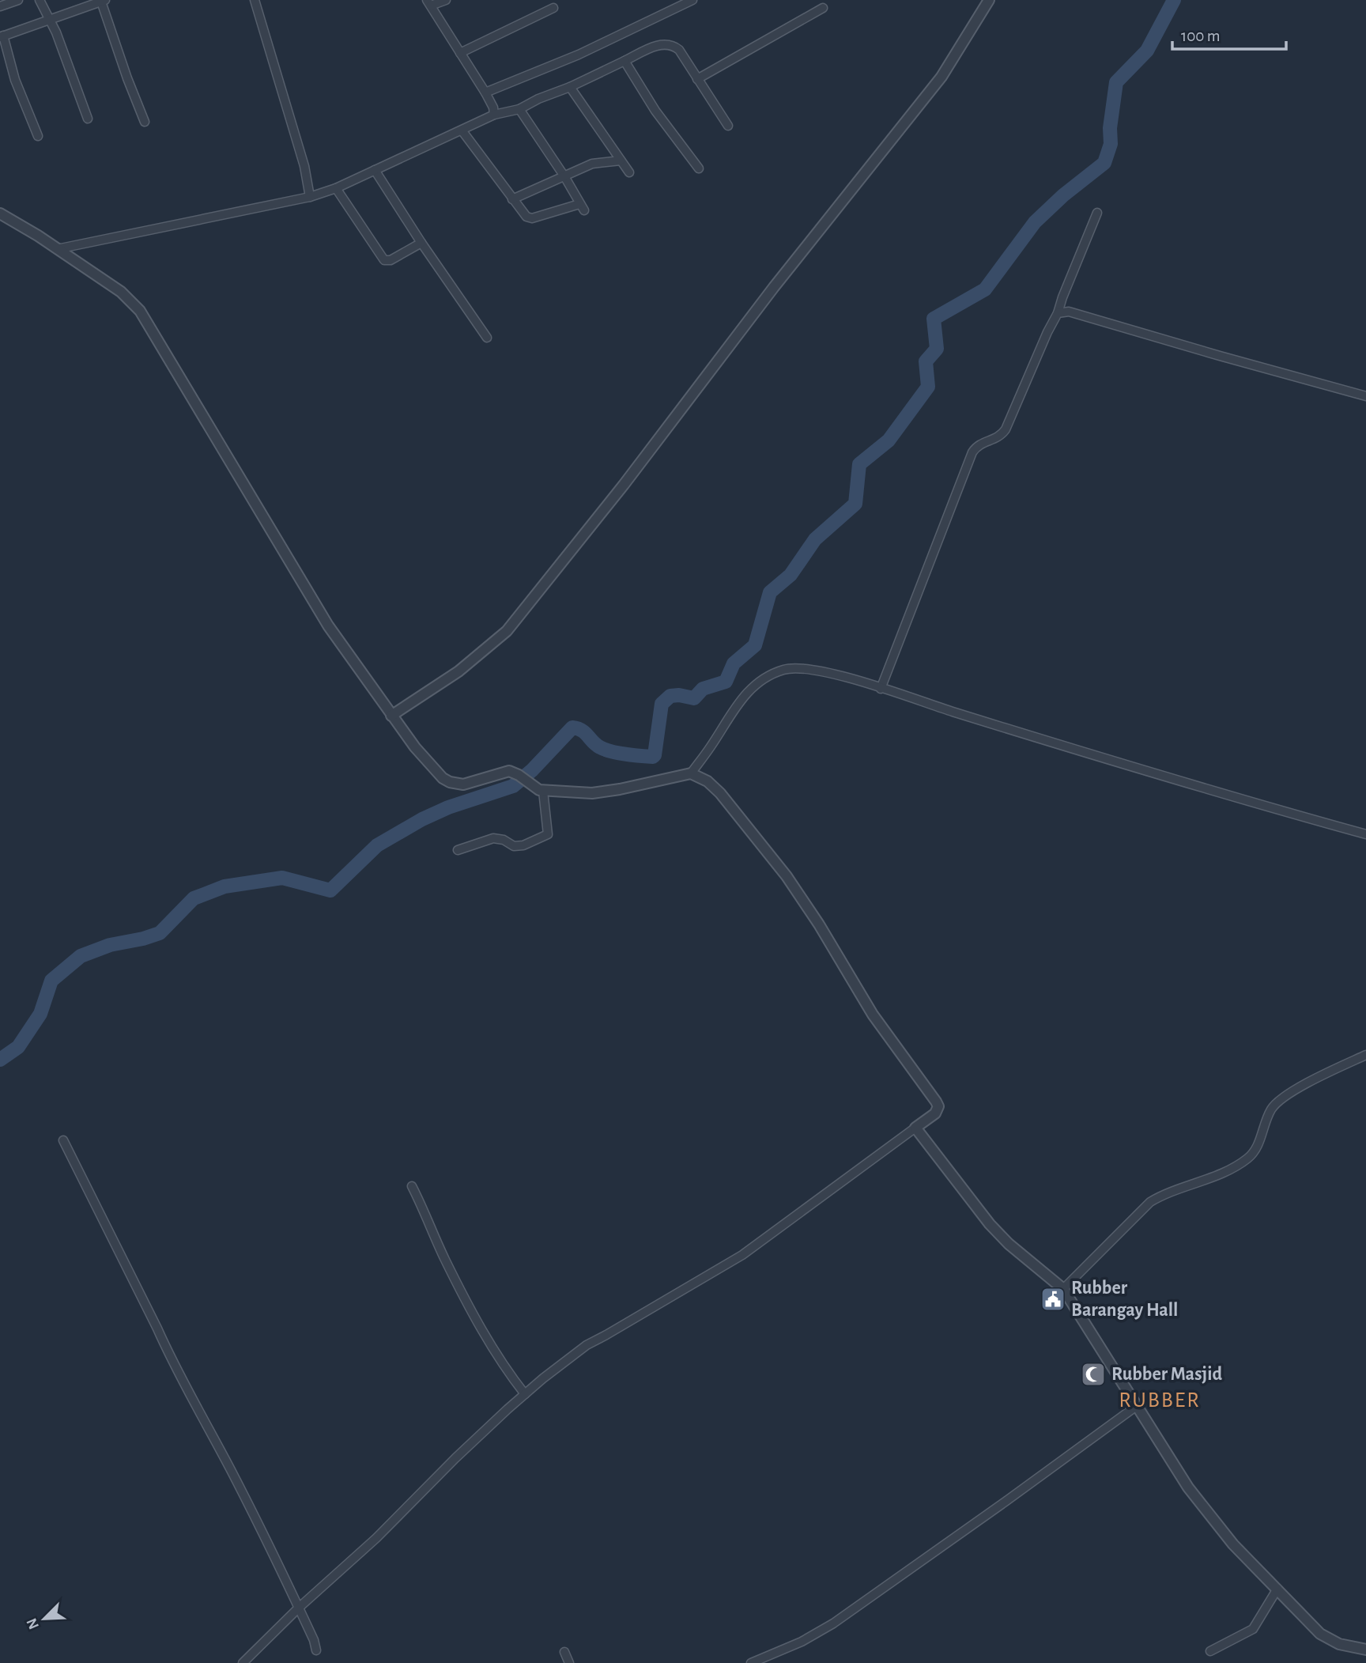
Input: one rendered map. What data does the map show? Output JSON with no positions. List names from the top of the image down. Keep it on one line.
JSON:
{"districts":["RUBBER"],"places":{"public building":["Rubber Barangay Hall"],"mosque":["Rubber Masjid"]},"scale_bar":"100 m","north":"bottom left"}
